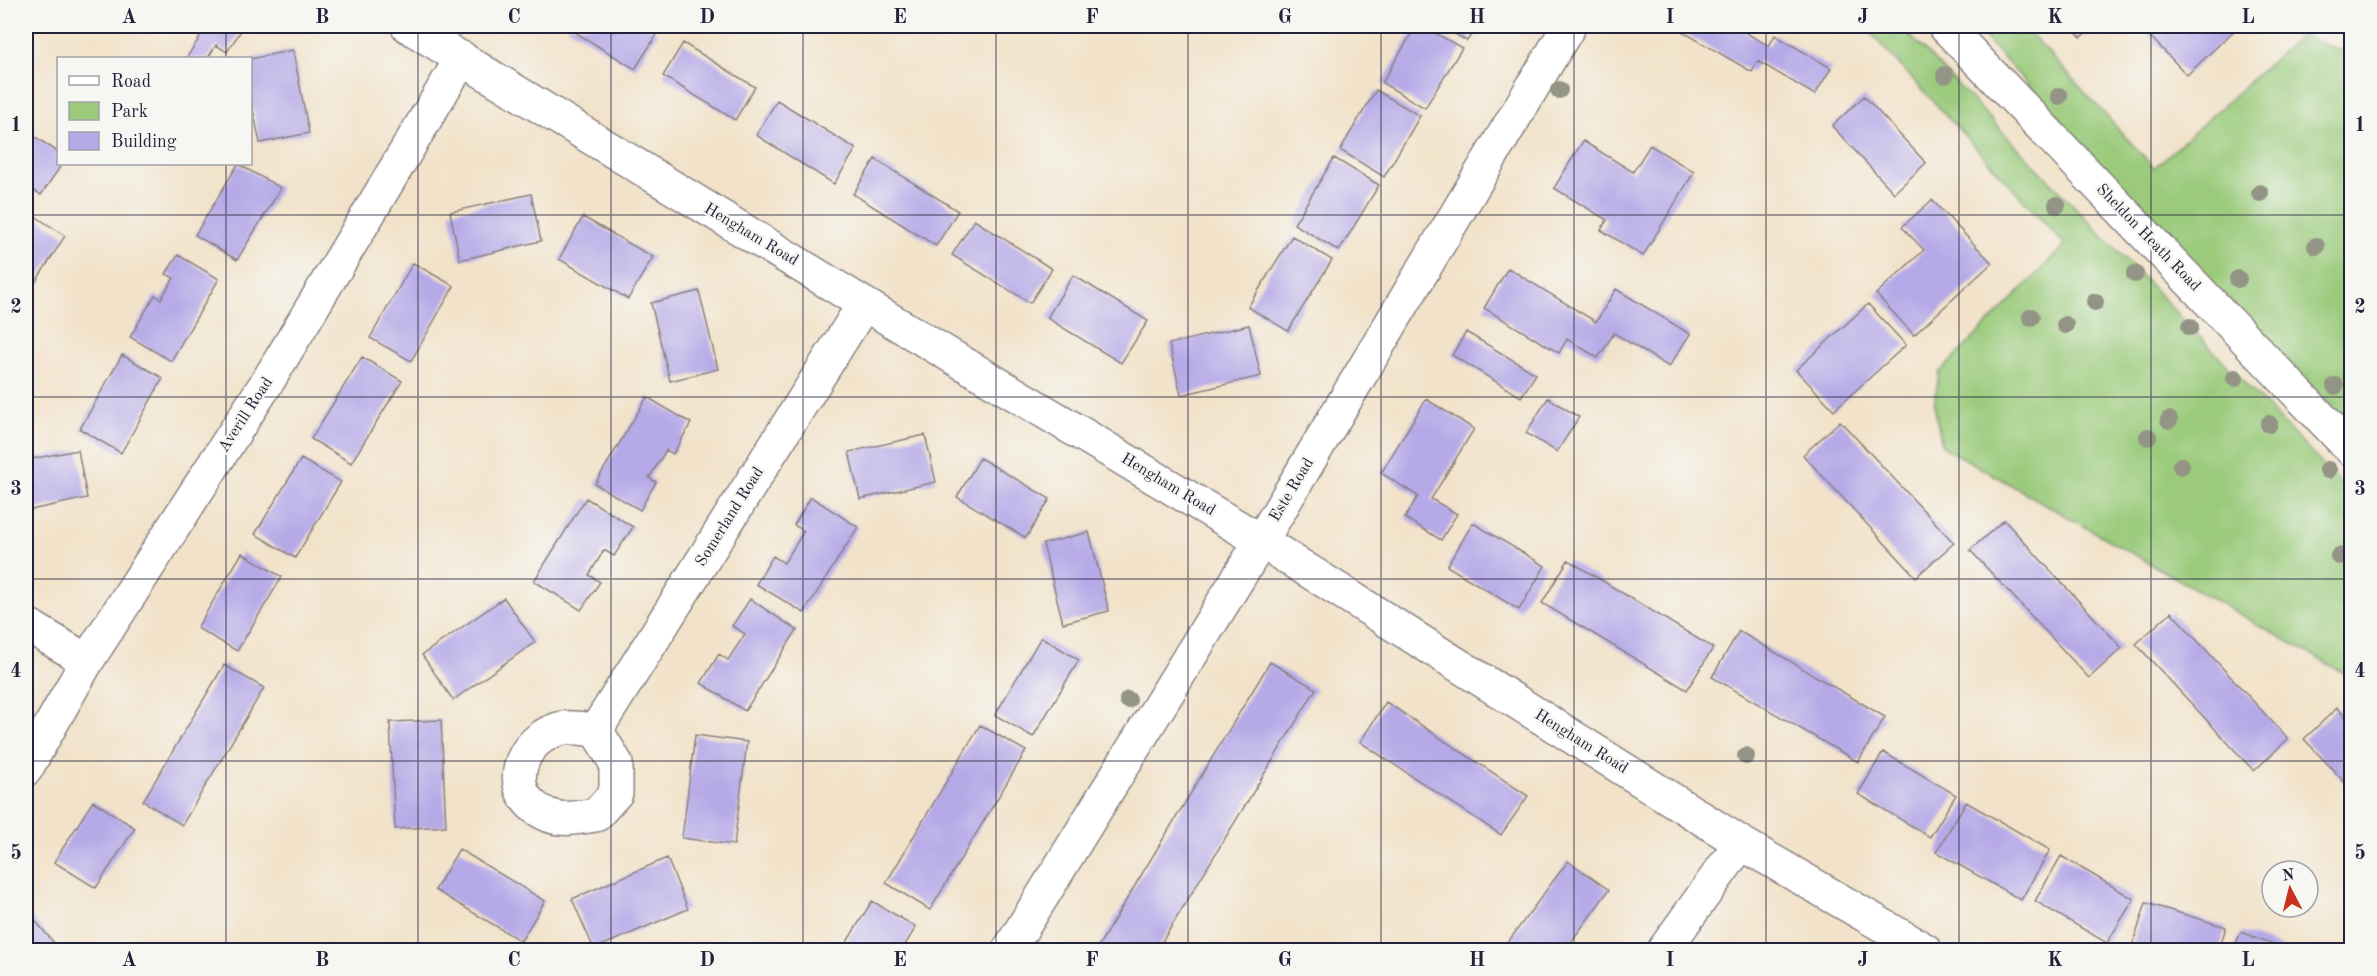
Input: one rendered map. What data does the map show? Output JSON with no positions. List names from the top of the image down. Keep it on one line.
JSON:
{"streets":{"street":["Hengham Road","Sheldon Heath Road","Averill Road","Este Road","Somerland Road"]},"crossings":[["Hengham Road","Averill Road"],["Hengham Road","Este Road"],["Hengham Road","Somerland Road"]],"legend":["Road","Park","Building"],"north":"top","grid":{"columns":["A","B","C","D","E","F","G","H","I","J","K","L"],"rows":["1","2","3","4","5"]}}
